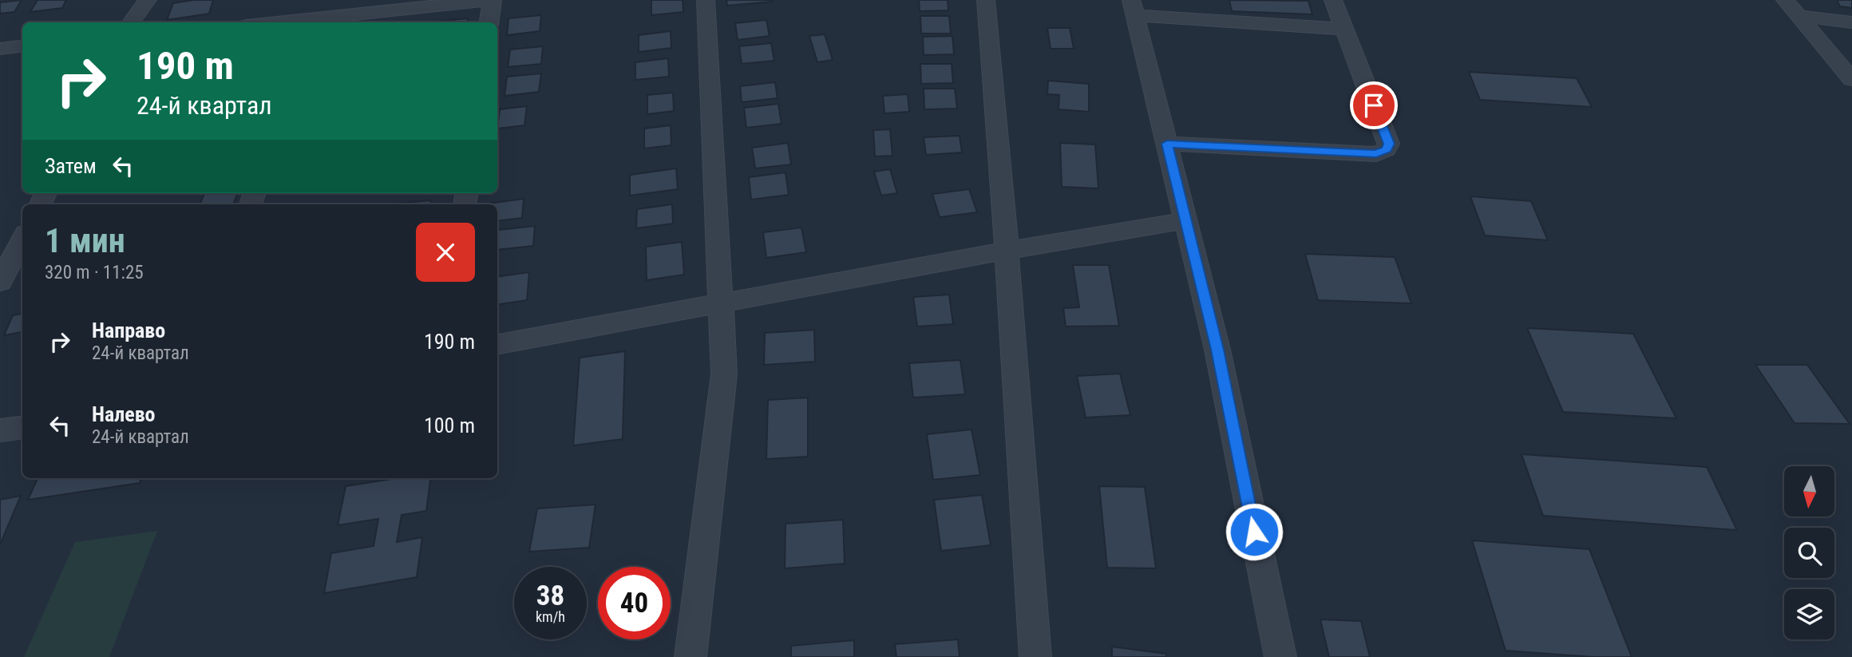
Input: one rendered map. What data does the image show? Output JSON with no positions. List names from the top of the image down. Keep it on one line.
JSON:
{"north":"bottom","page":{"turn":["190 m","24-й квартал"],"then":"Затем","heading":["1 мин","320 m · 11:25"],"list":[{"name":"Направо","note":"24-й квартал","value":"190 m"},{"name":"Налево","note":"24-й квартал","value":"100 m"}],"speed":"38 km/h","limit":"40"}}
